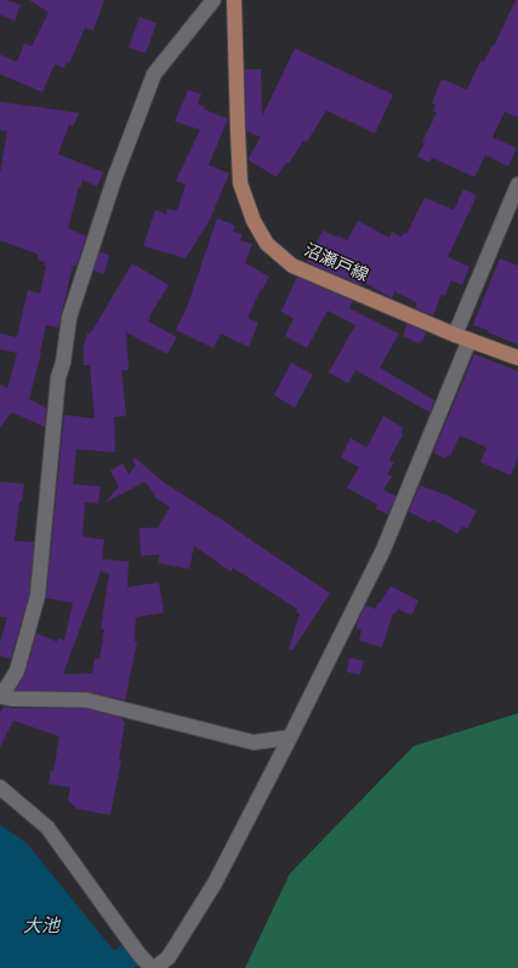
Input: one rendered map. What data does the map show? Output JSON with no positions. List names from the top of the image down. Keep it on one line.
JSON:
{"streets":{"main road":["沼瀬戸線"]},"water":["大池"]}
